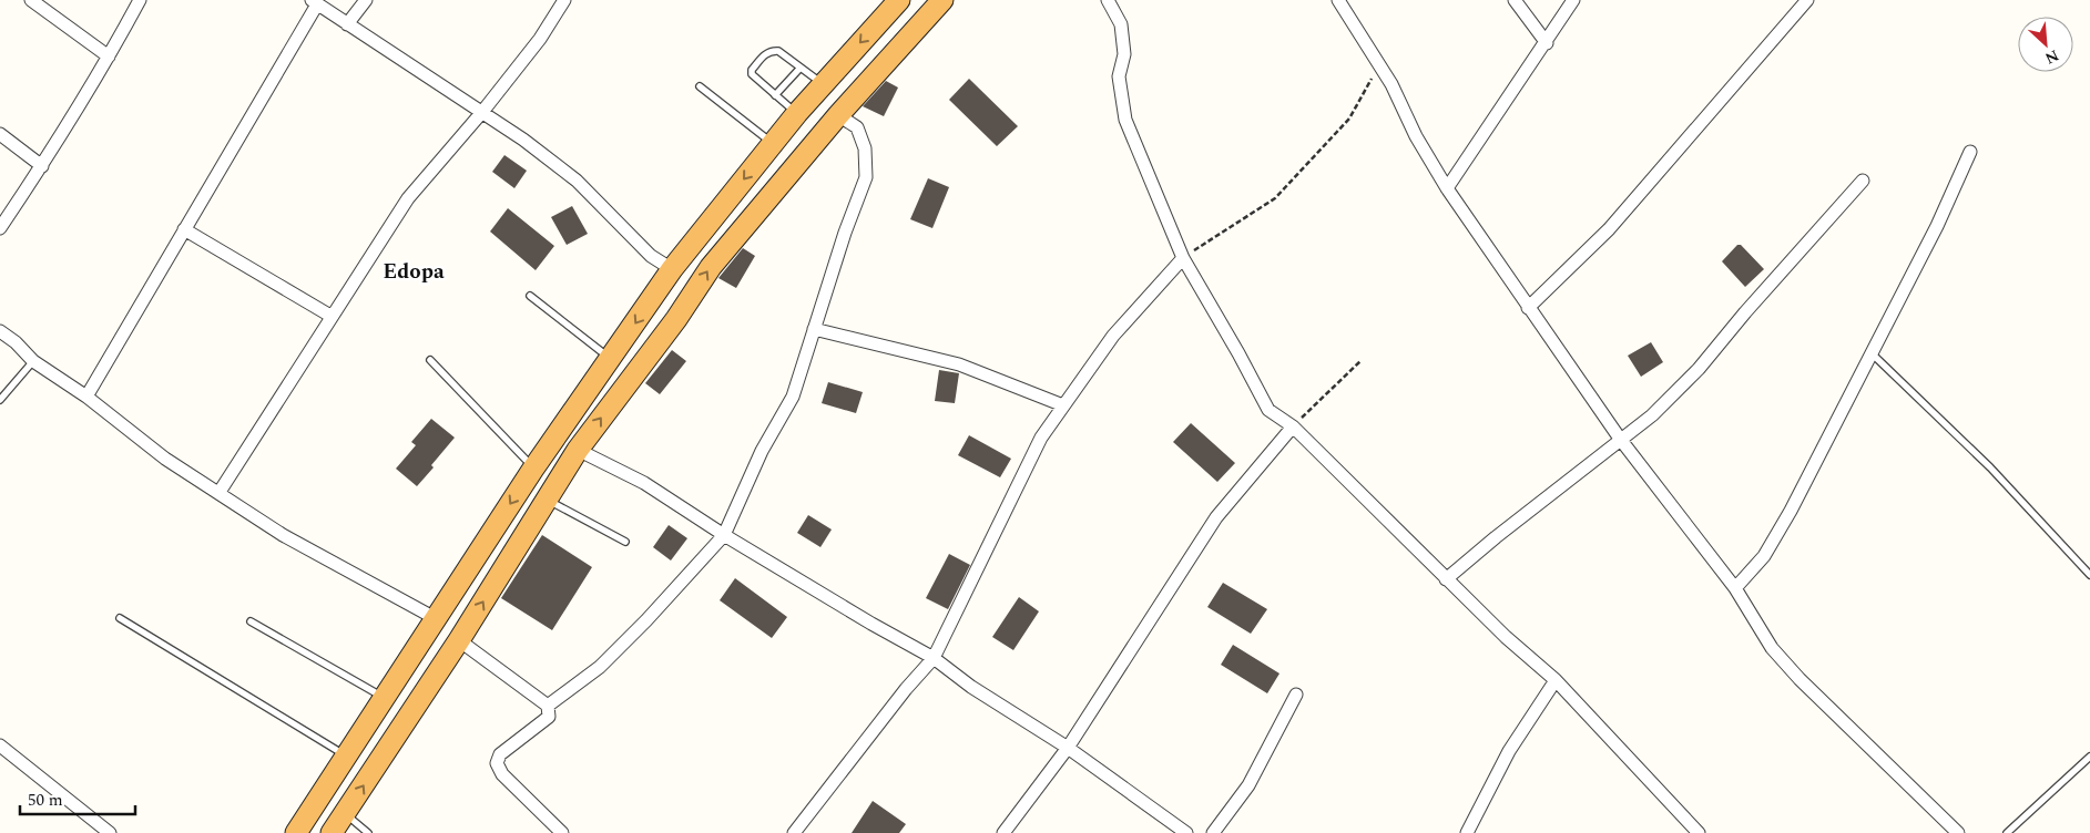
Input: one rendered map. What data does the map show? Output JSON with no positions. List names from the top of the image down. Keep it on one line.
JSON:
{"districts":["Edopa"],"scale_bar":"50 m","north":"bottom right"}
